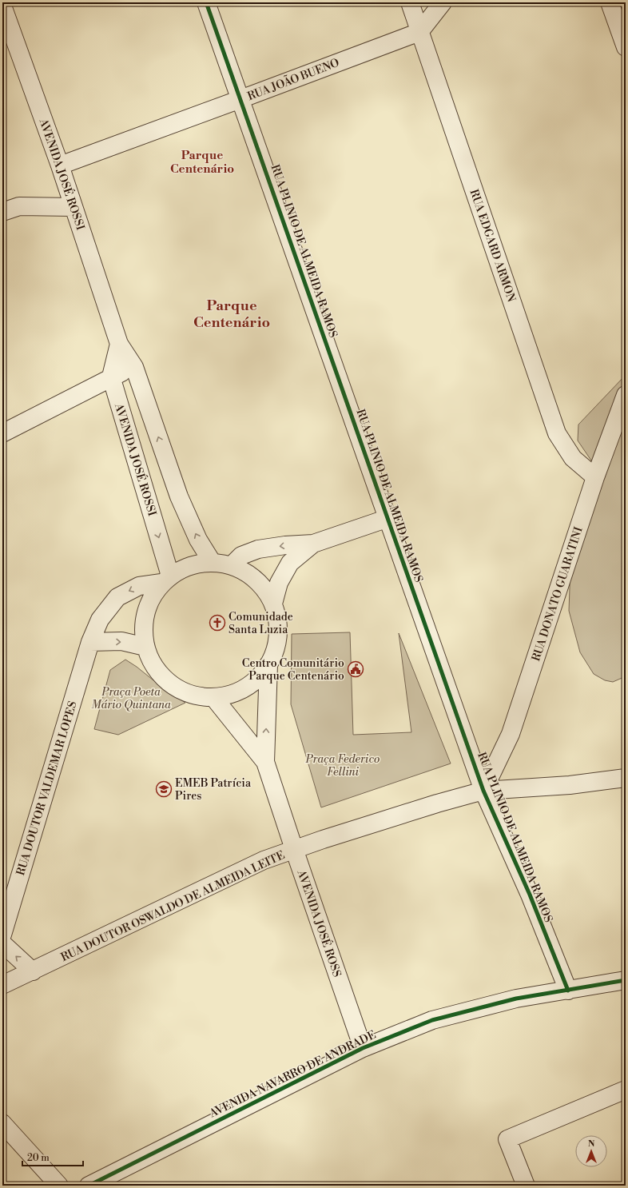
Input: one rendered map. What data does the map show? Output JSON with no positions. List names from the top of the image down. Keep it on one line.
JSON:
{"streets":{"street":["RUA JOÃO BUENO","AVENIDA JOSÉ ROSSI","RUA EDGARD ARMON","RUA PLINIO DE ALMEIDA RAMOS","RUA DONATO GUARATINI","RUA DOUTOR VALDEMAR LOPES","RUA DOUTOR OSWALDO DE ALMEIDA LEITE","AVENIDA JOSÉ ROSS","AVENIDA NAVARRO DE ANDRADE"]},"crossings":[["RUA JOÃO BUENO","AVENIDA JOSÉ ROSSI"],["RUA JOÃO BUENO","RUA EDGARD ARMON"],["RUA JOÃO BUENO","RUA PLINIO DE ALMEIDA RAMOS"],["AVENIDA JOSÉ ROSSI","RUA DOUTOR VALDEMAR LOPES"],["RUA EDGARD ARMON","RUA DONATO GUARATINI"],["RUA PLINIO DE ALMEIDA RAMOS","RUA DONATO GUARATINI"],["RUA PLINIO DE ALMEIDA RAMOS","RUA DOUTOR OSWALDO DE ALMEIDA LEITE"],["RUA PLINIO DE ALMEIDA RAMOS","AVENIDA NAVARRO DE ANDRADE"],["RUA DONATO GUARATINI","RUA DOUTOR OSWALDO DE ALMEIDA LEITE"],["RUA DOUTOR OSWALDO DE ALMEIDA LEITE","AVENIDA JOSÉ ROSS"],["AVENIDA JOSÉ ROSS","AVENIDA NAVARRO DE ANDRADE"]],"districts":["Parque Centenário","Parque Centenário"],"parks":["Praça Poeta Mário Quintana","Praça Federico Fellini"],"places":{"church":["Comunidade Santa Luzia"],"public building":["Centro Comunitário Parque Centenário"],"school or university":["EMEB Patrícia Pires"]},"scale_bar":"20 m","north":"top"}
